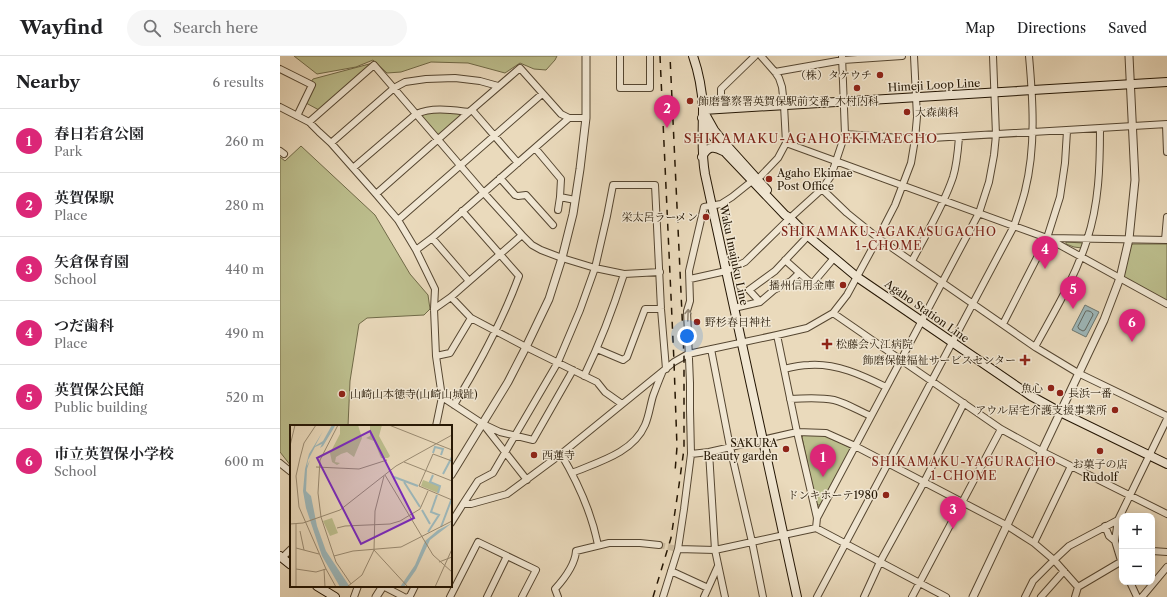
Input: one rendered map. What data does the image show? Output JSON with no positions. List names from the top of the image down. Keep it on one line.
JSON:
{"streets":{"main road":["Himeji Loop Line","Waku Imajuku Line","Agaho Station Line"]},"crossings":[["Himeji Loop Line","Waku Imajuku Line"],["Himeji Loop Line","Agaho Station Line"],["Waku Imajuku Line","Agaho Station Line"]],"districts":["SHIKAMAKU-AGAHOEKIMAECHO","SHIKAMAKU-AGAKASUGACHO 1-CHOME","SHIKAMAKU-YAGURACHO 1-CHOME"],"places":{"other":["（株）タケウチ","木村内科","飾磨警察署英賀保駅前交番","大森歯科","Agaho Ekimae Post Office","栄太呂ラーメン","播州信用金庫","野杉春日神社","魚心","長浜一番","山崎山本徳寺(山崎山城趾)","アウル居宅介護支援事業所","SAKURA Beauty garden","お菓子の店 Rudolf","西蓮寺","ドンキホーテ1980"],"health":["松藤会入江病院","飾磨保健福祉サービスセンター"]},"page":{"header":"Wayfind","search":"Search here","nav":["Map","Directions","Saved"],"heading":["Nearby","6 results"],"pins":["2","4","5","6","1","3"],"list":[{"mark":"1","name":"春日若倉公園","note":"Park","value":"260 m"},{"mark":"2","name":"英賀保駅","note":"Place","value":"280 m"},{"mark":"3","name":"矢倉保育園","note":"School","value":"440 m"},{"mark":"4","name":"つだ歯科","note":"Place","value":"490 m"},{"mark":"5","name":"英賀保公民館","note":"Public building","value":"520 m"},{"mark":"6","name":"市立英賀保小学校","note":"School","value":"600 m"}],"map_buttons":["+","−"]}}
